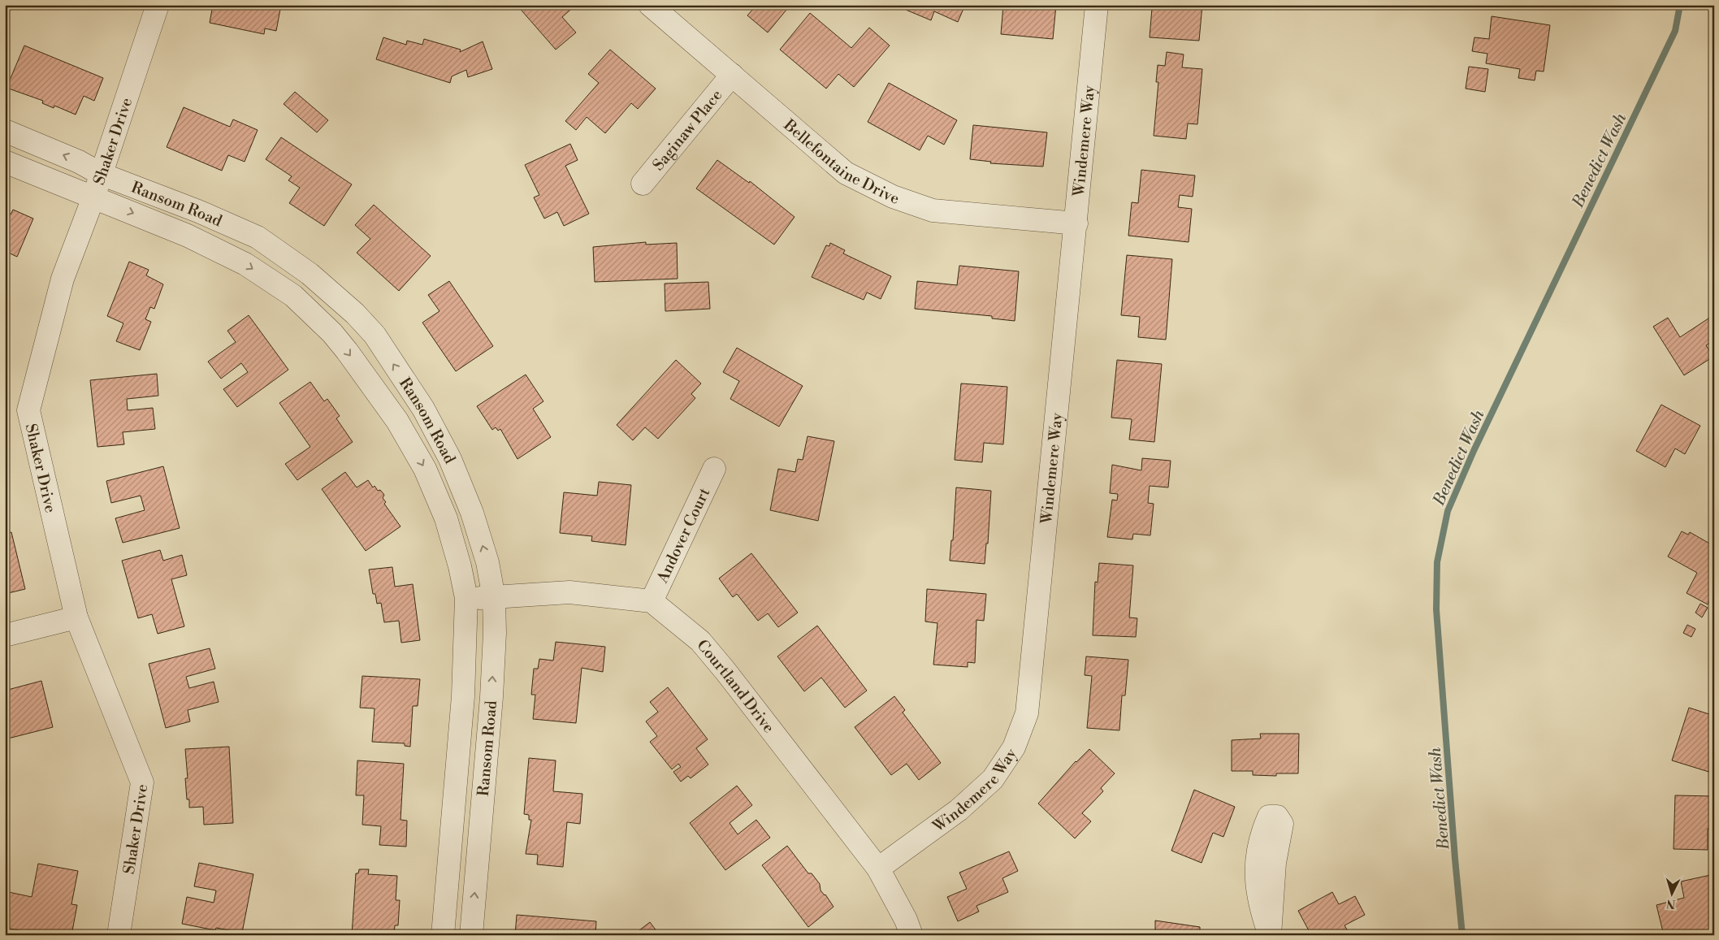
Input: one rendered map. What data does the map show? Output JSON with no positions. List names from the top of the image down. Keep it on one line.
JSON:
{"streets":{"street":["Saginaw Place","Shaker Drive","Windemere Way","Bellefontaine Drive","Ransom Road","Andover Court","Courtland Drive"]},"crossings":[["Saginaw Place","Bellefontaine Drive"],["Shaker Drive","Ransom Road"],["Windemere Way","Bellefontaine Drive"],["Windemere Way","Courtland Drive"],["Andover Court","Courtland Drive"]],"water":["Benedict Wash"],"north":"bottom"}
